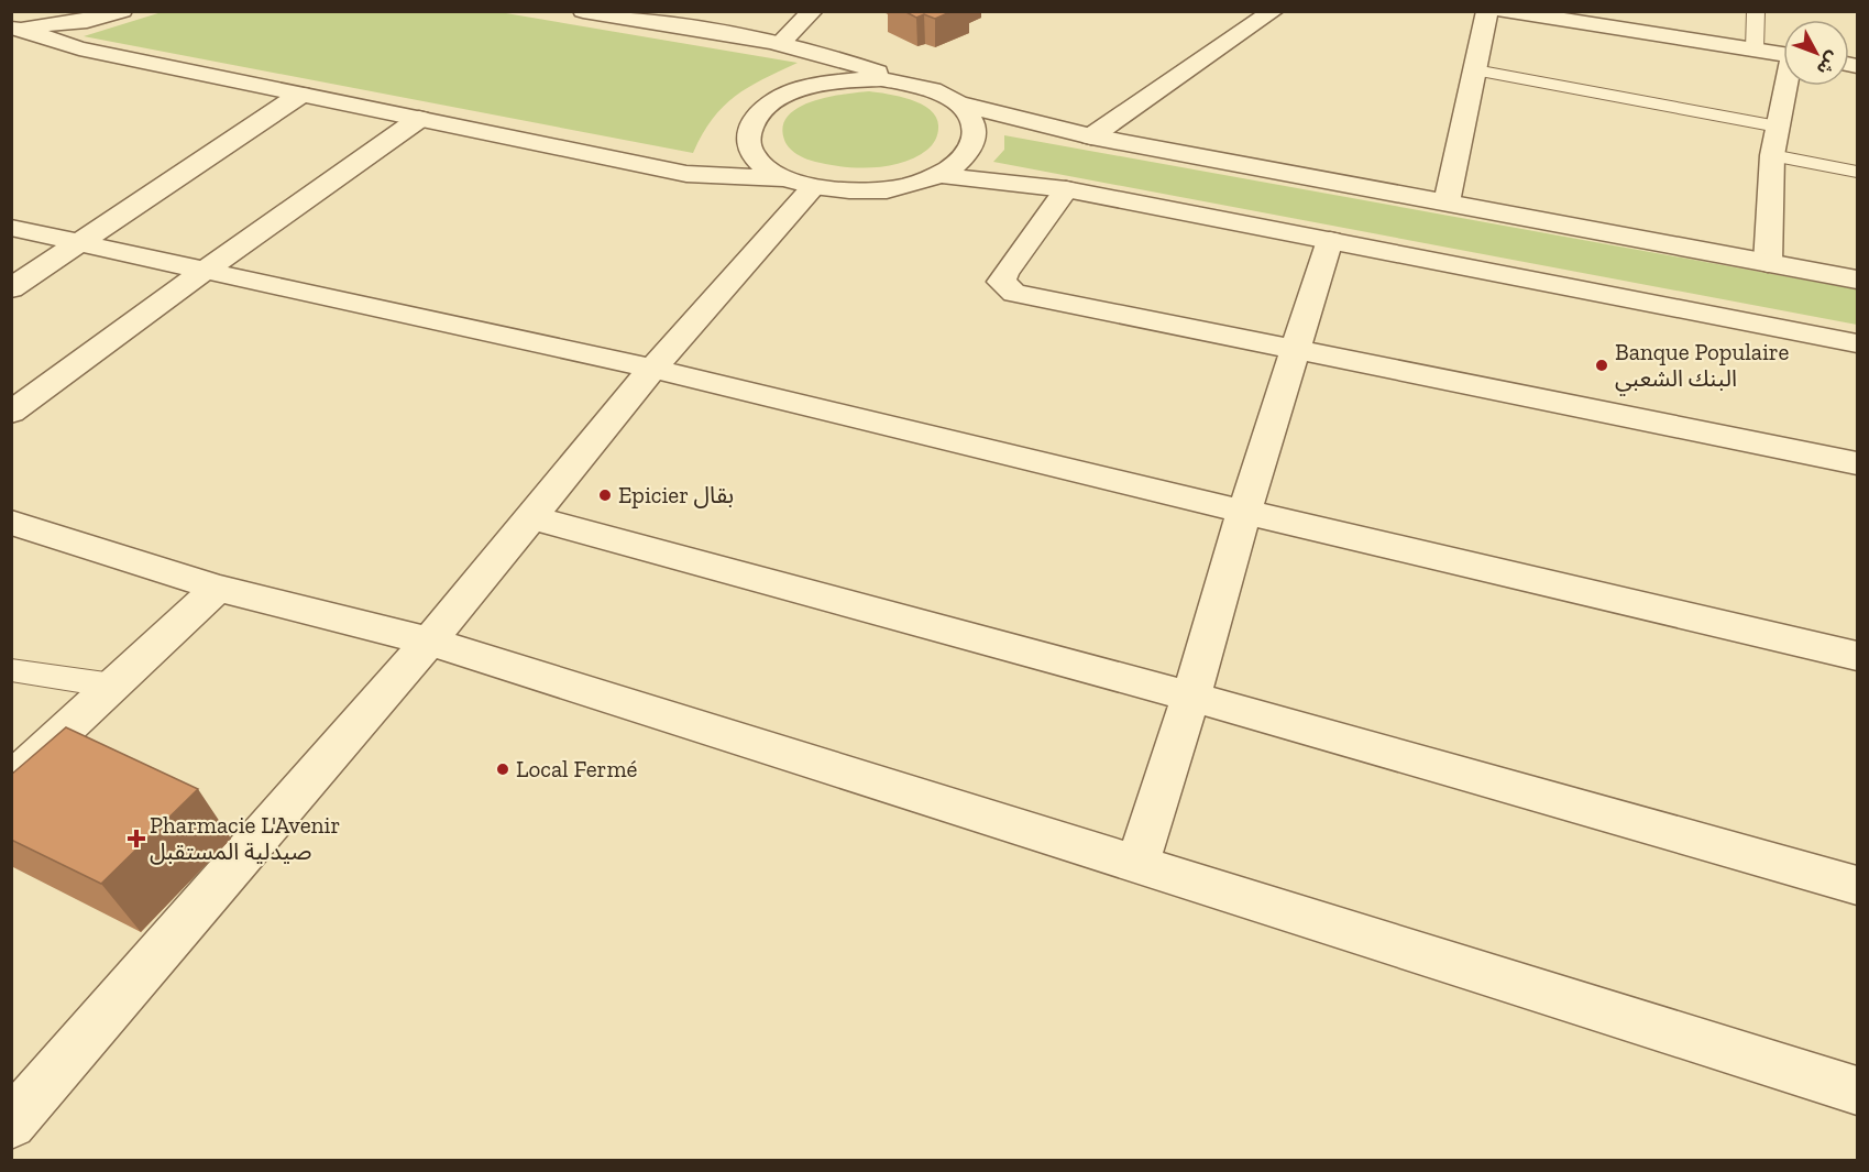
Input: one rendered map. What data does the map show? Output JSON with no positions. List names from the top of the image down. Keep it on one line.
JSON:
{"places":{"other":["Banque Populaire البنك الشعبي","Epicier بقال","Local Fermé"],"health":["Pharmacie L'Avenir صيدلية المستقبل"]},"north":"bottom right"}
